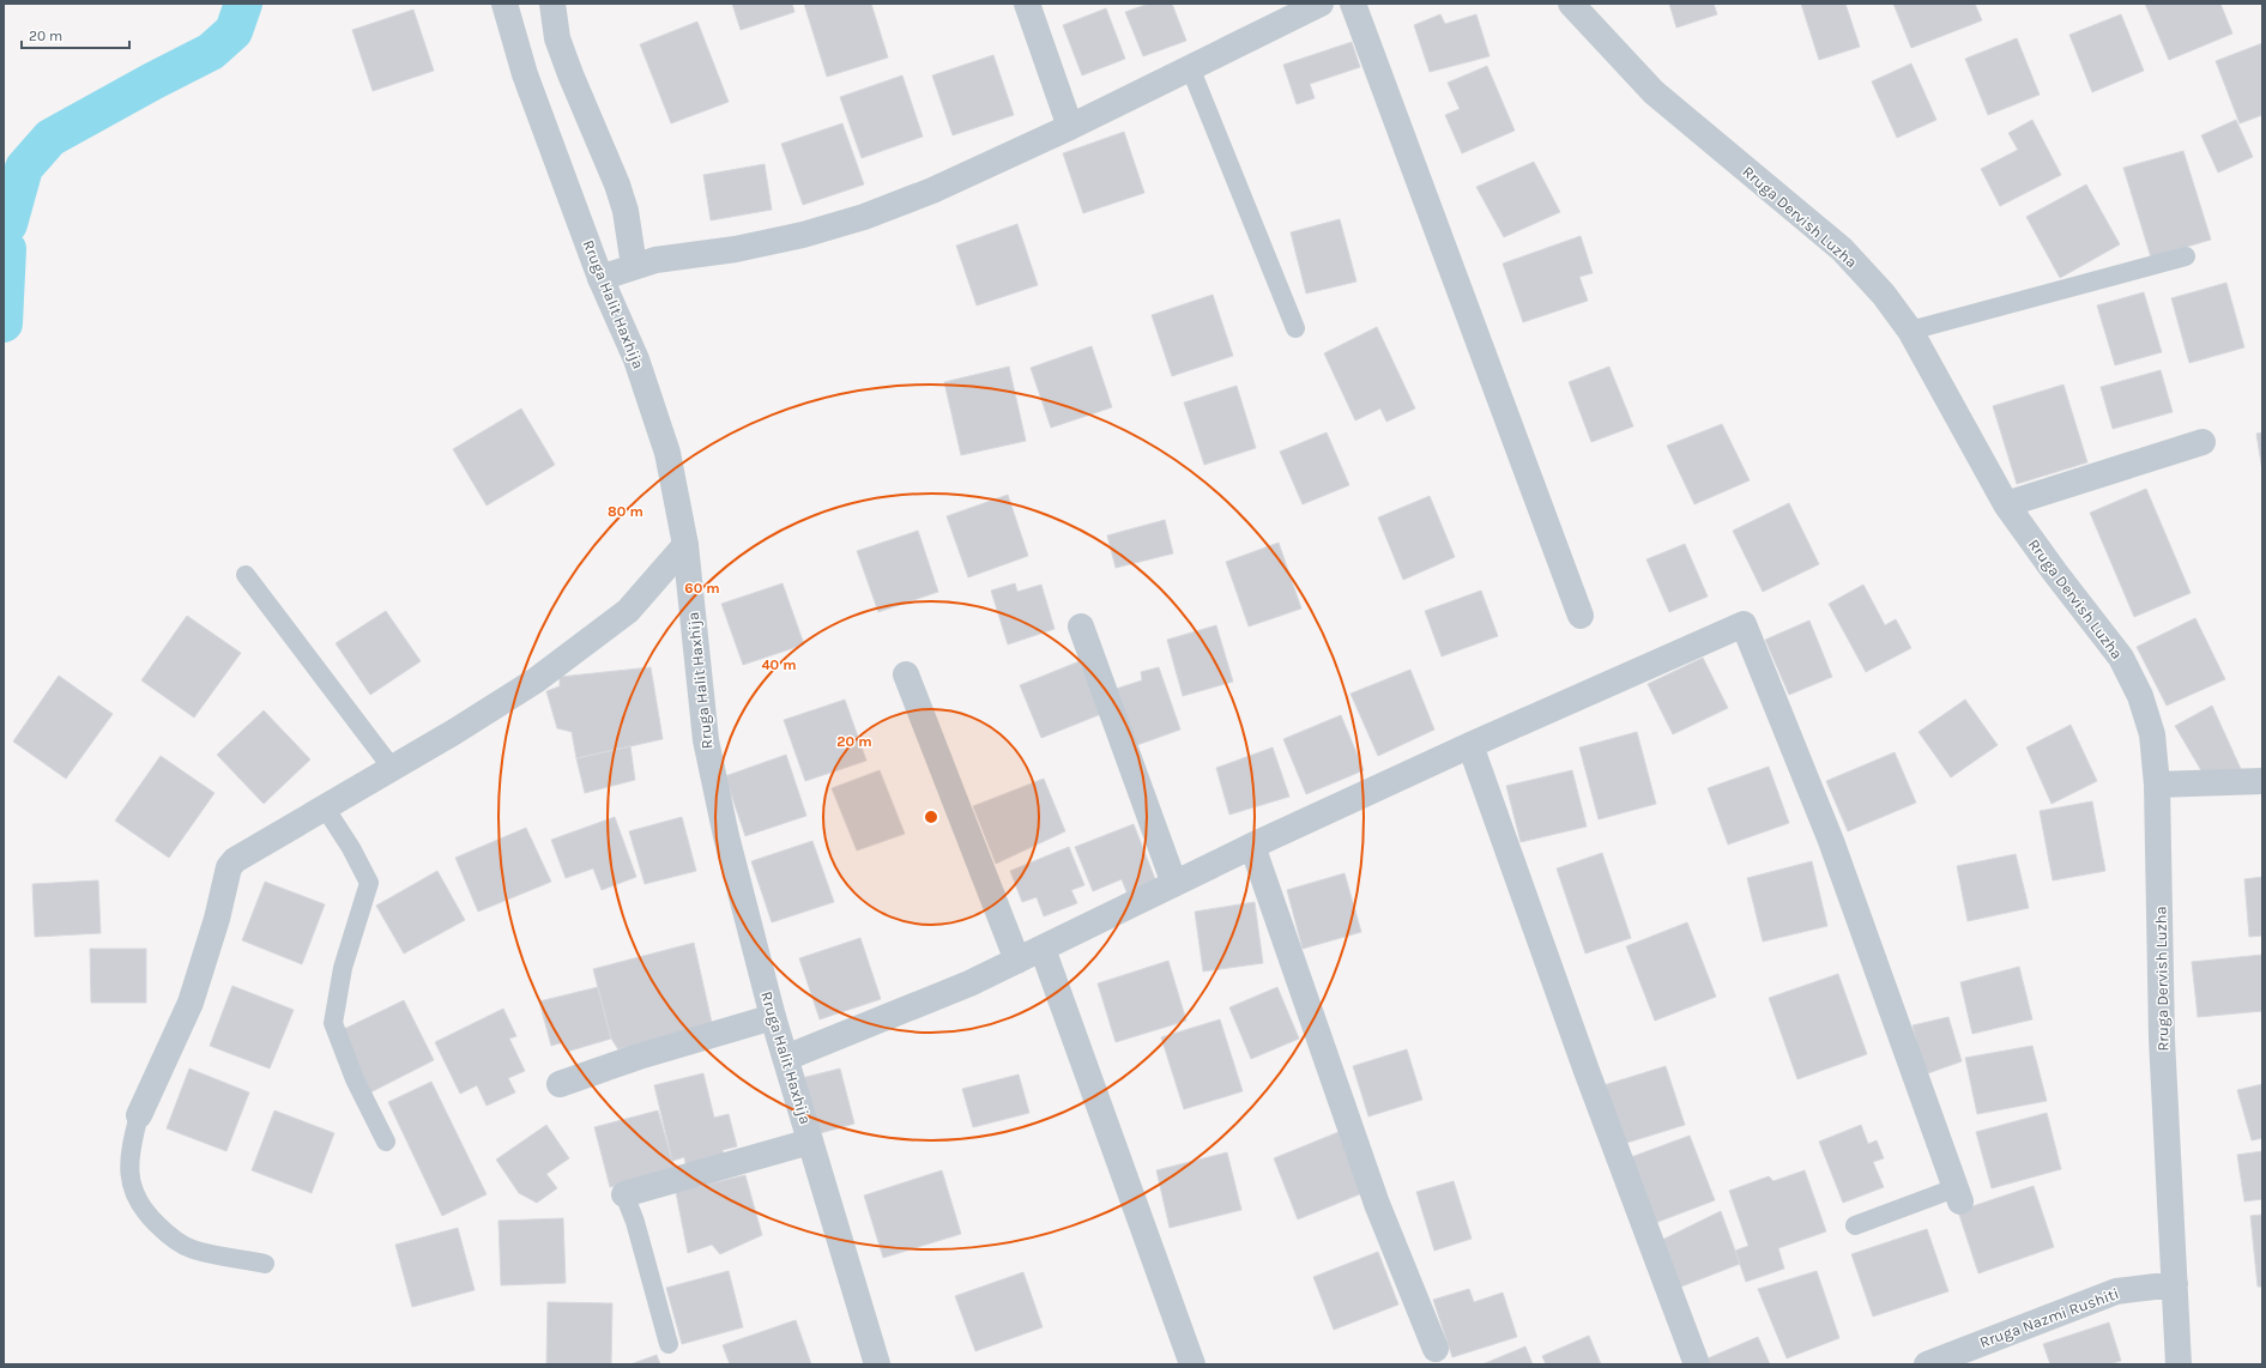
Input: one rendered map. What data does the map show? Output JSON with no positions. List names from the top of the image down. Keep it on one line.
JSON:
{"streets":{"street":["Rruga Dervish Luzha","Rruga Halit Haxhija","Rruga Nazmi Rushiti"]},"crossings":[["Rruga Dervish Luzha","Rruga Nazmi Rushiti"]],"scale_bar":"20 m","rings":["80 m","60 m","40 m","20 m"]}
